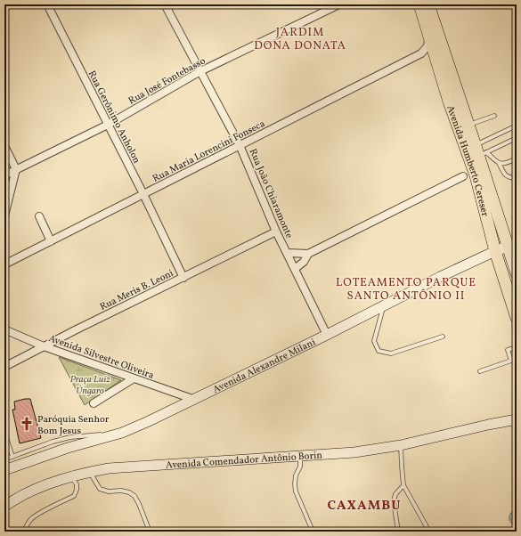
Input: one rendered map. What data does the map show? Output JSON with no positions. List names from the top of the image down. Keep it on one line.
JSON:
{"streets":{"main road":["Avenida Humberto Cereser","Avenida Alexandre Milani","Avenida Comendador Antônio Borin"],"street":["Rua José Fontebasso","Rua Gerônimo Anholon","Rua Maria Lorencini Fonseca","Rua João Chiaramonte","Rua Meris B. Leoni","Avenida Silvestre Oliveira"]},"crossings":[["Rua José Fontebasso","Rua Gerônimo Anholon"],["Rua José Fontebasso","Rua João Chiaramonte"],["Rua Gerônimo Anholon","Rua Maria Lorencini Fonseca"],["Rua Gerônimo Anholon","Rua Meris B. Leoni"],["Rua Maria Lorencini Fonseca","Rua João Chiaramonte"],["Avenida Humberto Cereser","Avenida Alexandre Milani"],["Rua João Chiaramonte","Rua Meris B. Leoni"],["Rua João Chiaramonte","Avenida Alexandre Milani"],["Rua Meris B. Leoni","Avenida Silvestre Oliveira"],["Avenida Silvestre Oliveira","Avenida Alexandre Milani"]],"districts":["JARDIM DONA DONATA","LOTEAMENTO PARQUE SANTO ANTÔNIO II","CAXAMBU"],"parks":["Praça Luiz Úngaro"],"places":{"church":["Paróquia Senhor Bom Jesus"]}}
